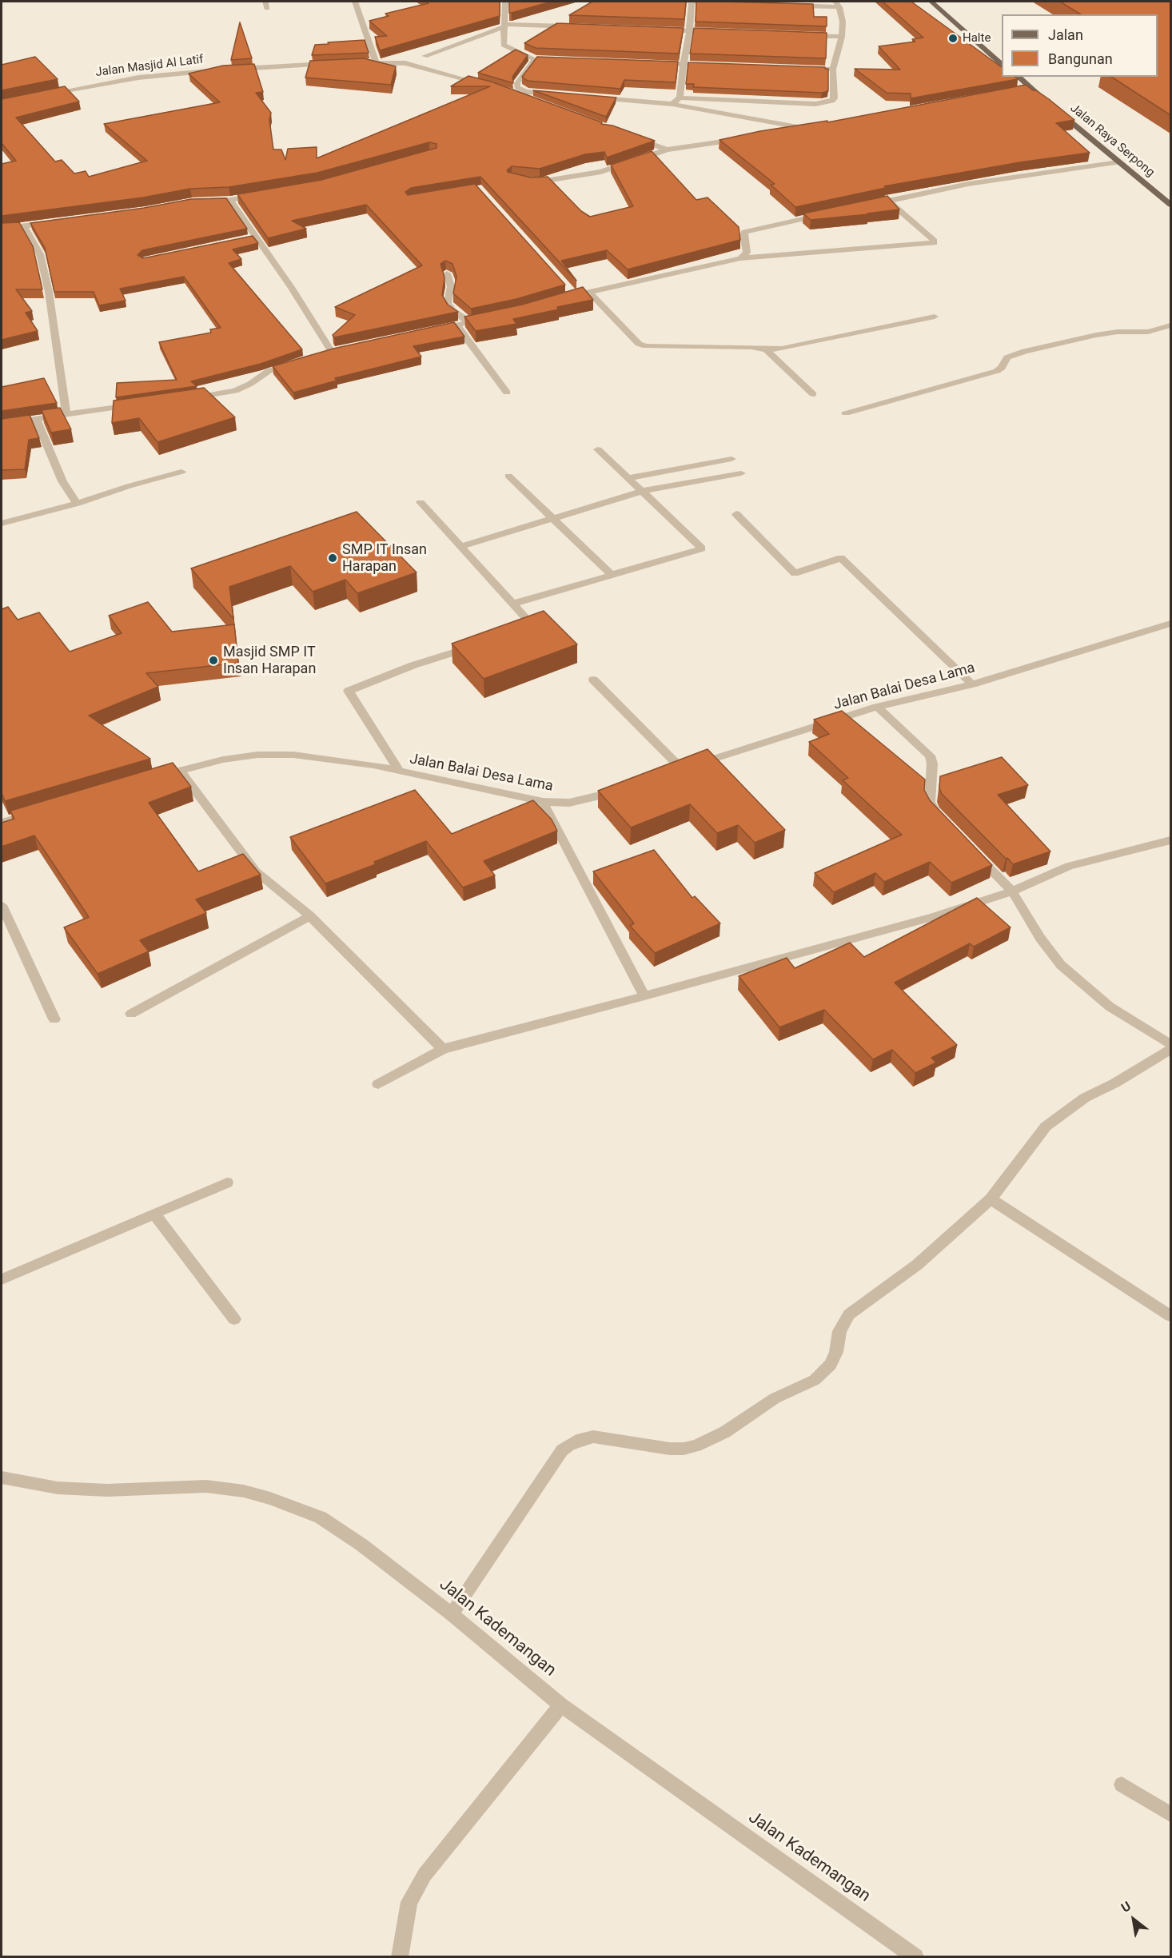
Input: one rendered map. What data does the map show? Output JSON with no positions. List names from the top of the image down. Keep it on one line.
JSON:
{"streets":{"main road":["Jalan Raya Serpong"],"street":["Jalan Masjid Al Latif","Jalan Balai Desa Lama","Jalan Kademangan"]},"places":["Halte","SMP IT Insan Harapan","Masjid SMP IT Insan Harapan"],"legend":["Jalan","Bangunan"],"north":"top left"}
